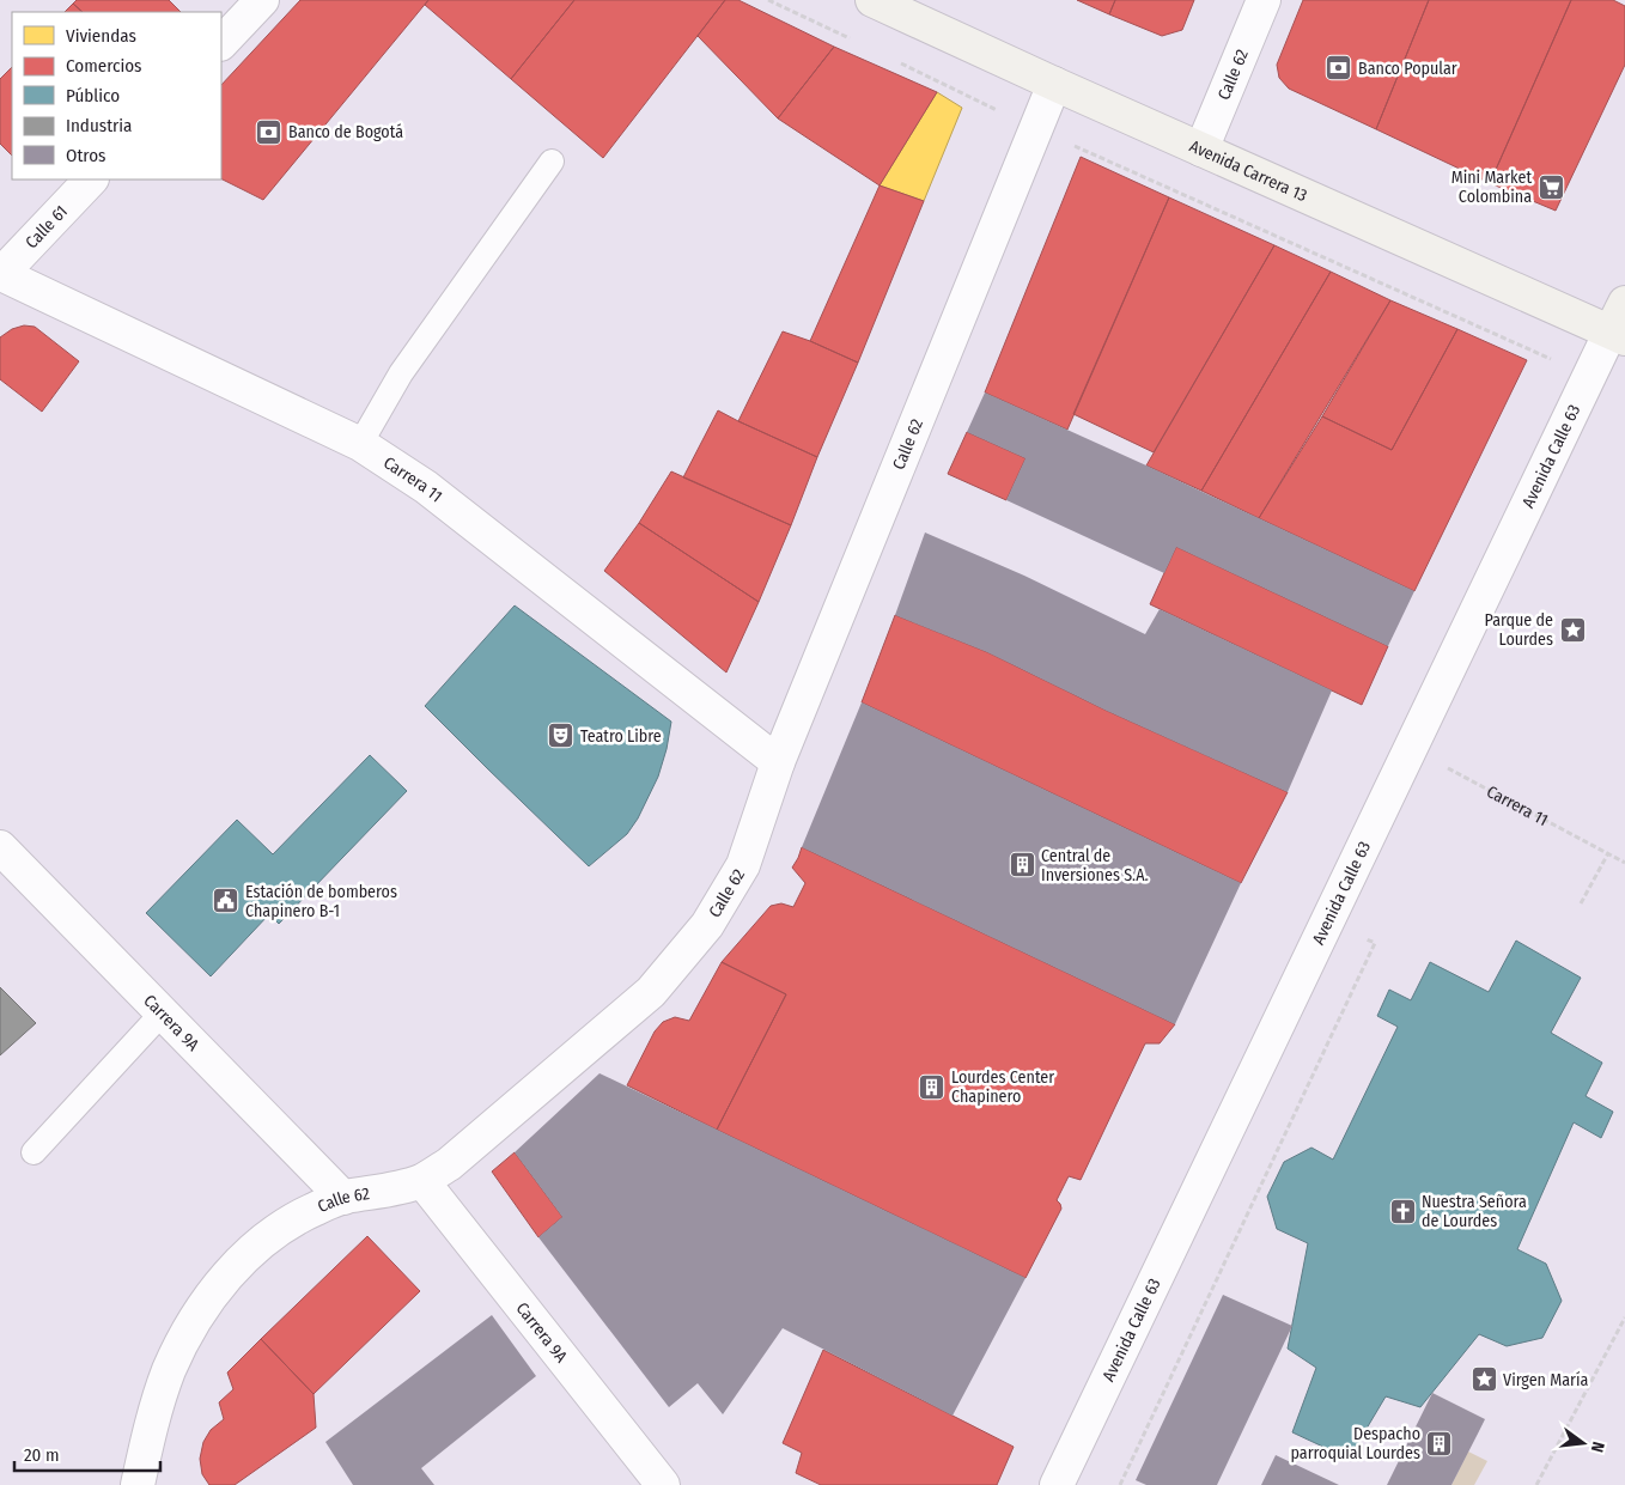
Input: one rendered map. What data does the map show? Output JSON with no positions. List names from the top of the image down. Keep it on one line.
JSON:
{"streets":{"main road":["Avenida Carrera 13","Avenida Calle 63"],"street":["Calle 62","Calle 61","Carrera 11","Carrera 9A"]},"crossings":[["Calle 62","Avenida Carrera 13"],["Calle 62","Carrera 11"],["Calle 62","Carrera 9A"],["Avenida Carrera 13","Avenida Calle 63"],["Calle 61","Carrera 11"],["Avenida Calle 63","Carrera 11"]],"places":{"bank":["Banco Popular","Banco de Bogotá"],"supermarket":["Mini Market Colombina"],"place":["Parque de Lourdes","Virgen María"],"theatre":["Teatro Libre"],"building":["Central de Inversiones S.A.","Lourdes Center Chapinero","Despacho parroquial Lourdes"],"public building":["Estación de bomberos Chapinero B-1"],"church":["Nuestra Señora de Lourdes"]},"legend":["Viviendas","Comercios","Público","Industria","Otros"],"scale_bar":"20 m","north":"right"}
